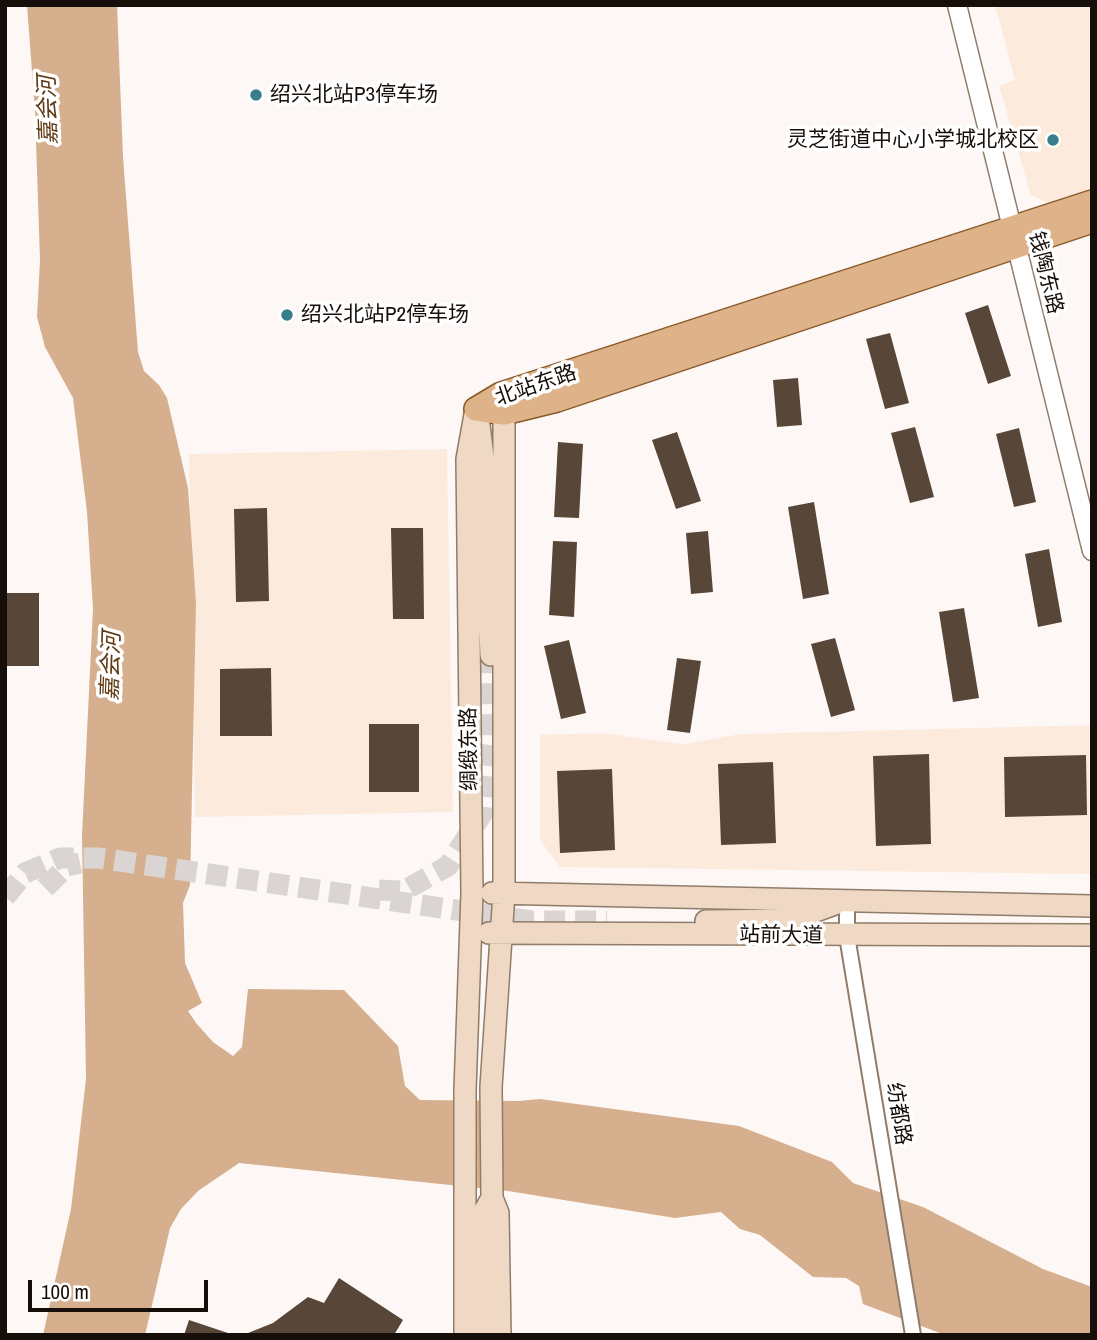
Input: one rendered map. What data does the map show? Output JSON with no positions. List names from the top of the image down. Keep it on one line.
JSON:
{"streets":{"main road":["北站东路","绸缎东路","站前大道"],"street":["钱陶东路","纺都路"]},"crossings":[["钱陶东路","北站东路"],["北站东路","绸缎东路"],["绸缎东路","站前大道"],["站前大道","纺都路"]],"water":["嘉会河"],"places":["绍兴北站P3停车场","灵芝街道中心小学城北校区","绍兴北站P2停车场"],"scale_bar":"100 m"}
